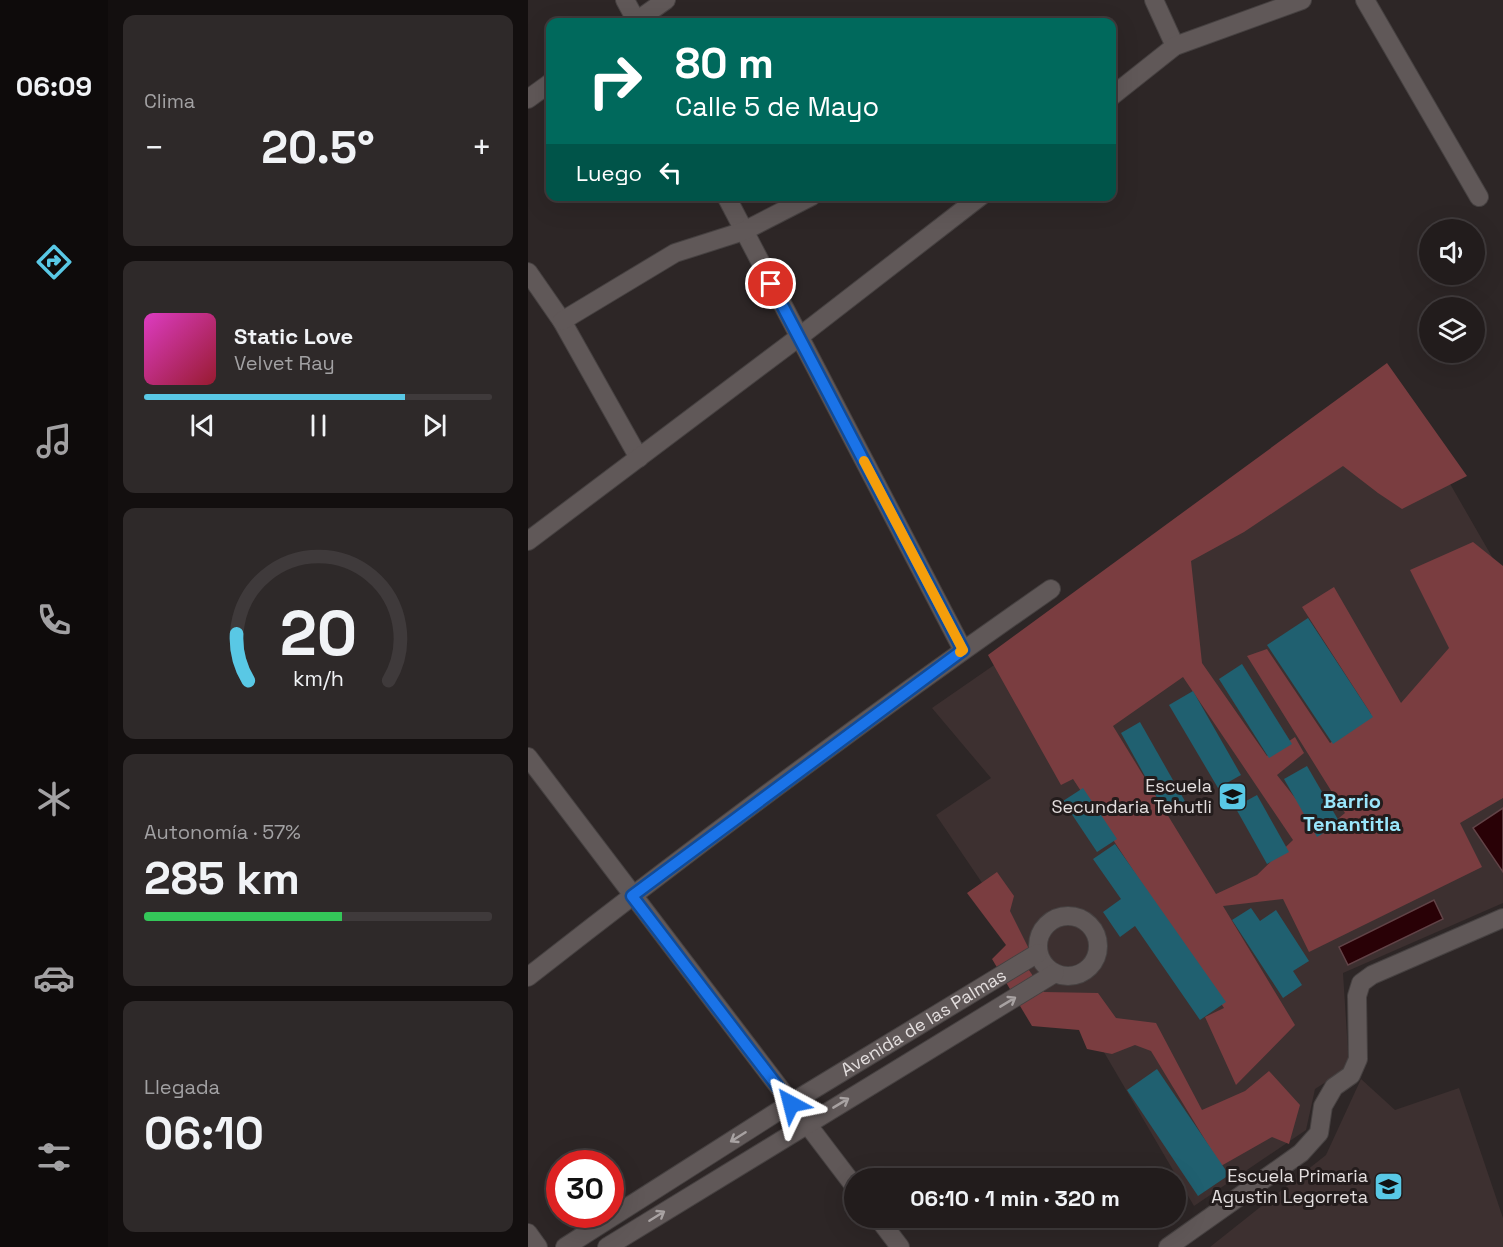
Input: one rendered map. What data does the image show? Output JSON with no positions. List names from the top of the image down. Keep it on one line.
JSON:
{"streets":{"street":["Avenida de las Palmas"]},"districts":["Barrio Tenantitla"],"places":{"school or university":["Escuela Secundaria Tehutli","Escuela Primaria Agustin Legorreta"]},"page":{"tabs":"06:09","tile":["Clima",["Autonomía · 57%","285 km"],["Llegada","06:10"]],"turn":["80 m","Calle 5 de Mayo"],"heat":["−","20.5°","+"],"then":"Luego","song":["Static Love","Velvet Ray"],"limit":"30","trip":"06:10 · 1 min · 320 m","gauge":["20","km/h"]}}
